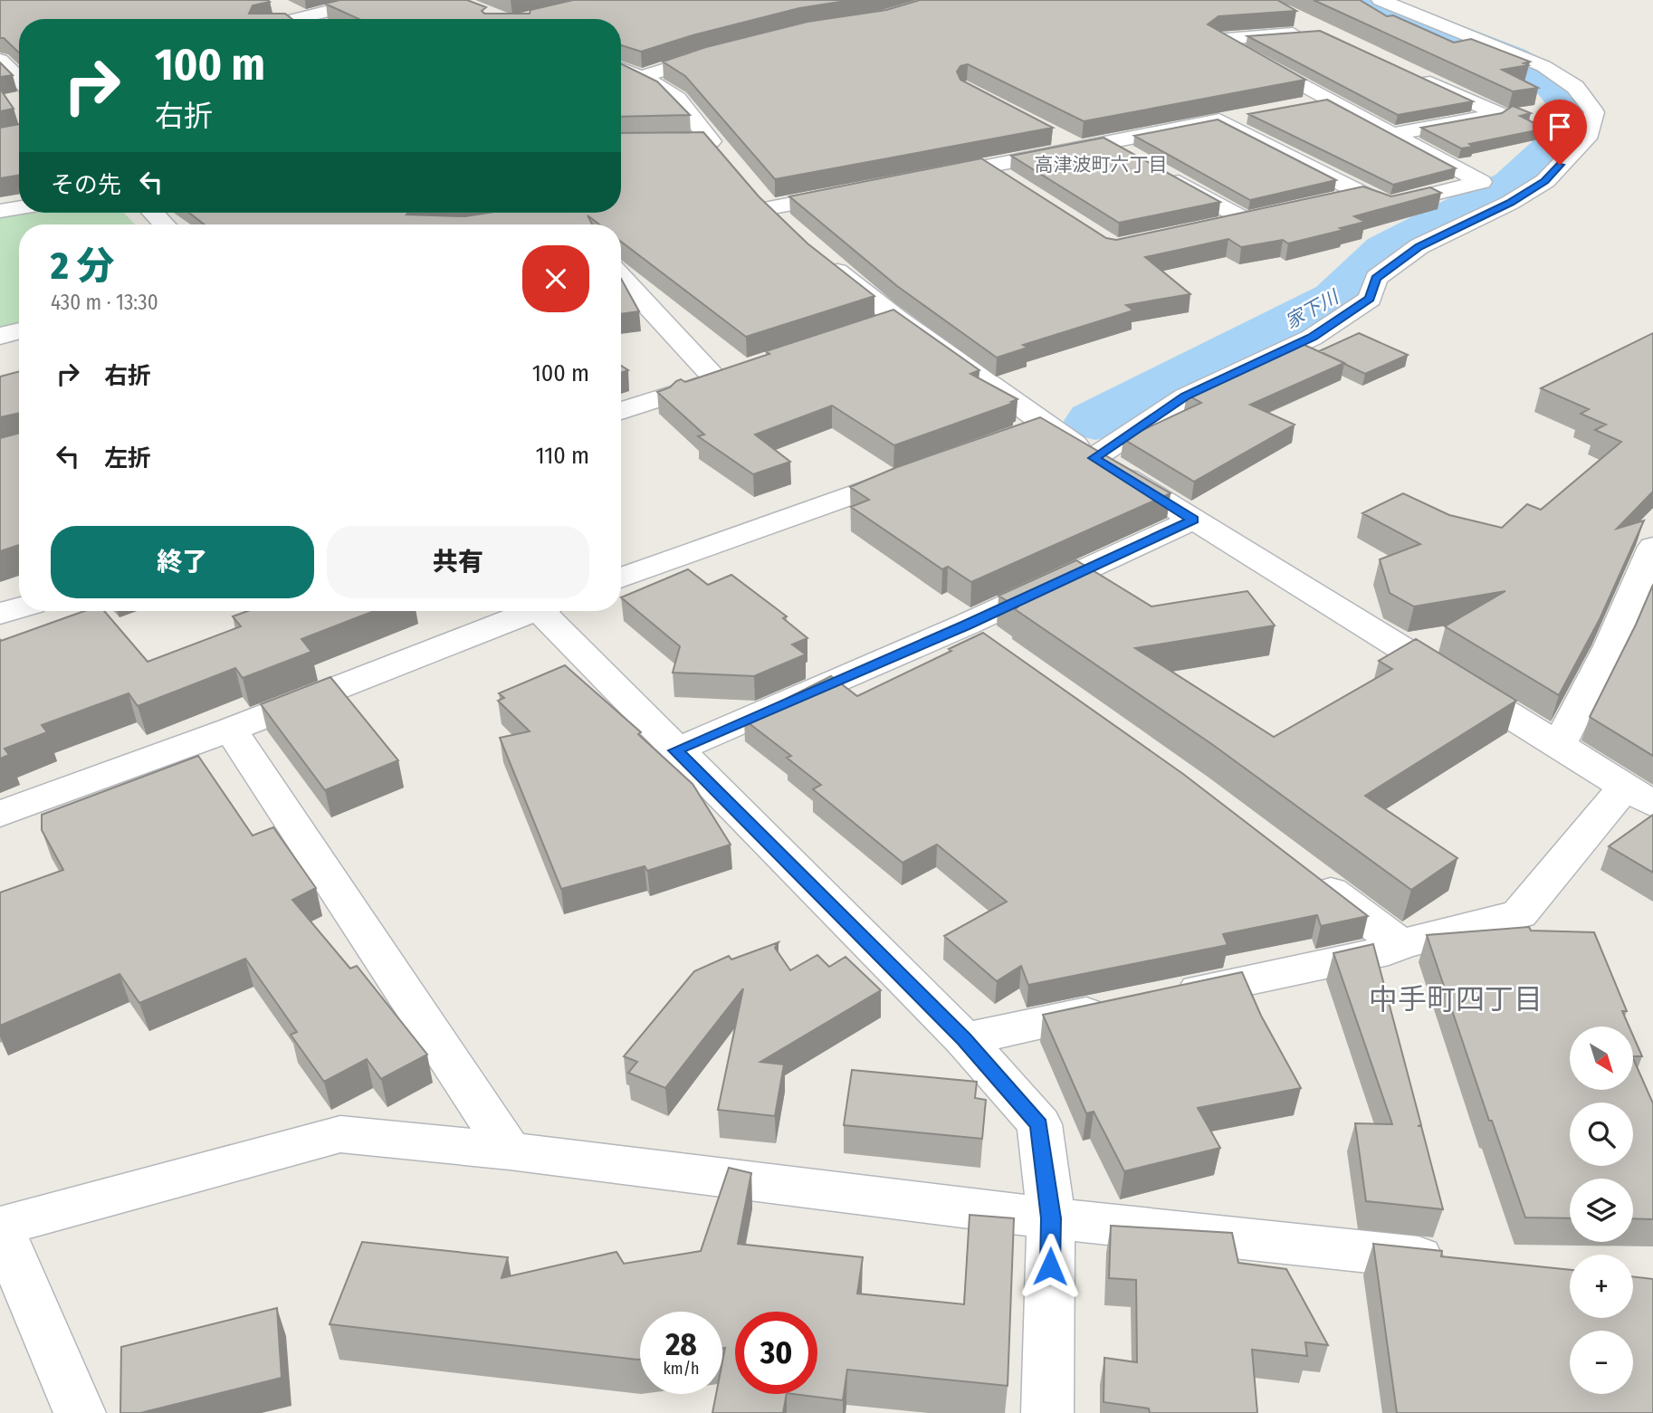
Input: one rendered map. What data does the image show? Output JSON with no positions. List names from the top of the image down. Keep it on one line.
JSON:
{"districts":["高津波町六丁目","中手町四丁目"],"water":["家下川"],"north":"bottom right","page":{"turn":["100 m","右折"],"then":"その先","heading":["2 分","430 m · 13:30"],"list":[{"name":"右折","value":"100 m"},{"name":"左折","value":"110 m"}],"buttons":["終了","共有"],"map_buttons":["+","−"],"speed":"28 km/h","limit":"30"}}
